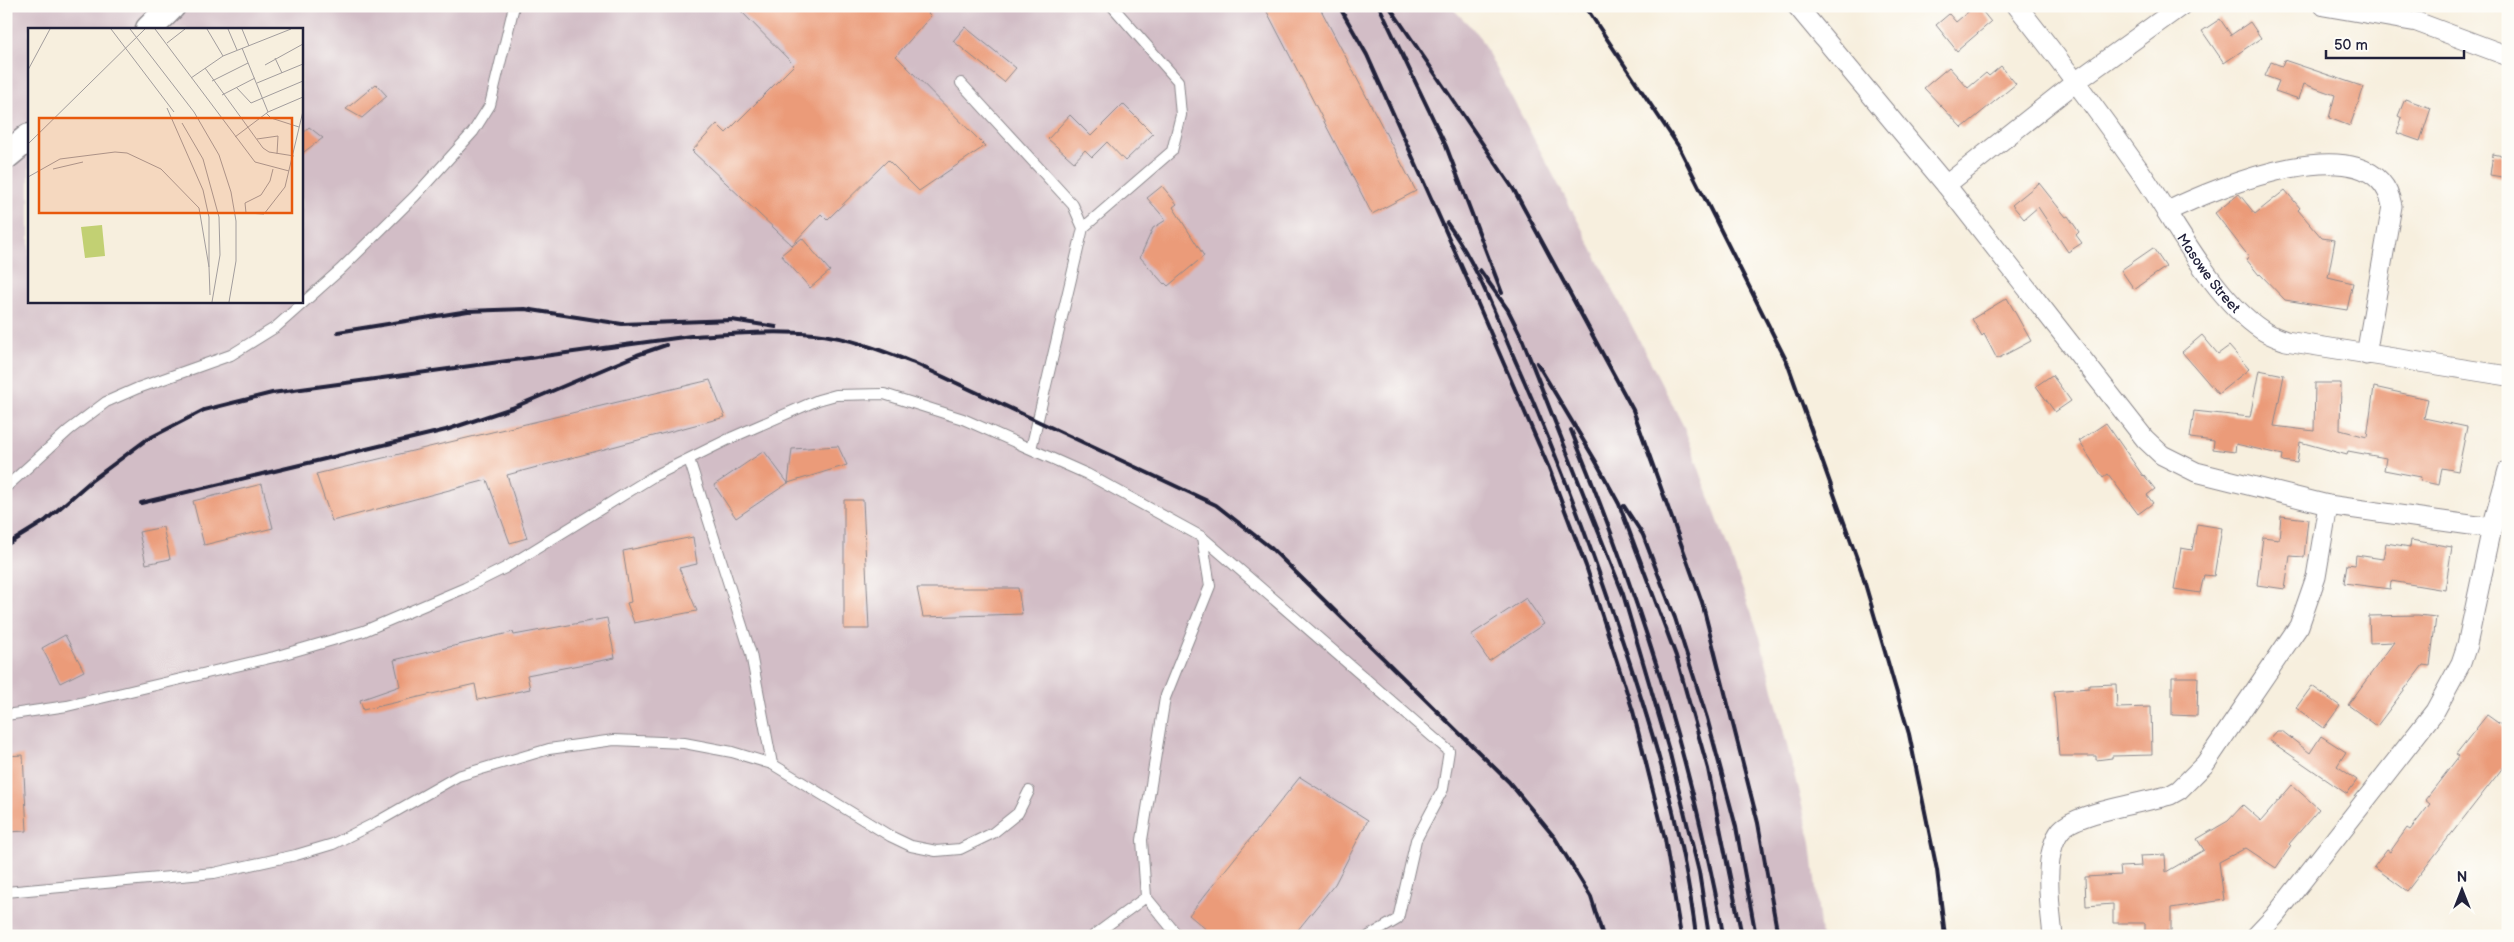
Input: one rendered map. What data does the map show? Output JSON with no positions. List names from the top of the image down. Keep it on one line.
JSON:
{"streets":{"street":["Masowe Street"]},"scale_bar":"50 m","north":"top"}
